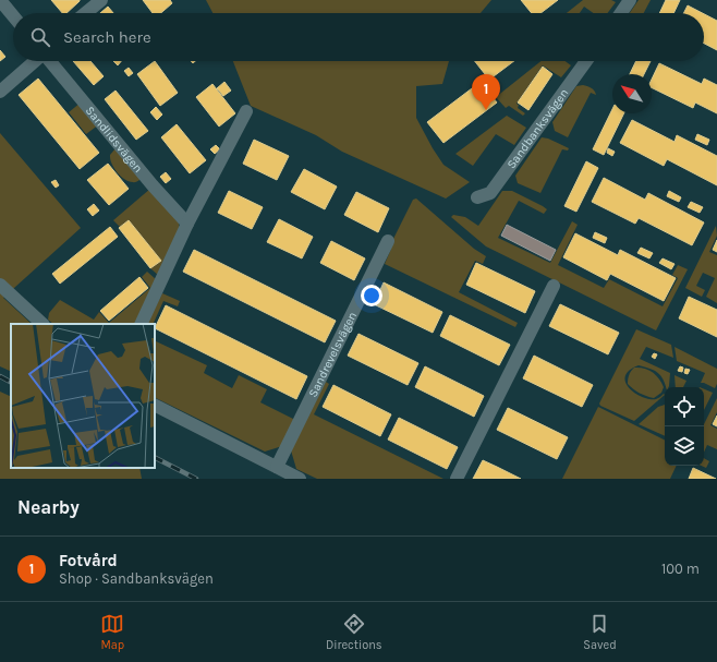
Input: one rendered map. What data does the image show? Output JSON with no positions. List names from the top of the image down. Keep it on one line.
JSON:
{"streets":{"street":["Sandbanksvägen","Sandlidsvägen","Sandrevelsvägen"]},"north":"top left","page":{"search":"Search here","pins":"1","heading":"Nearby","list":[{"mark":"1","name":"Fotvård","note":"Shop · Sandbanksvägen","value":"100 m"}],"nav":["Map","Directions","Saved"]}}
